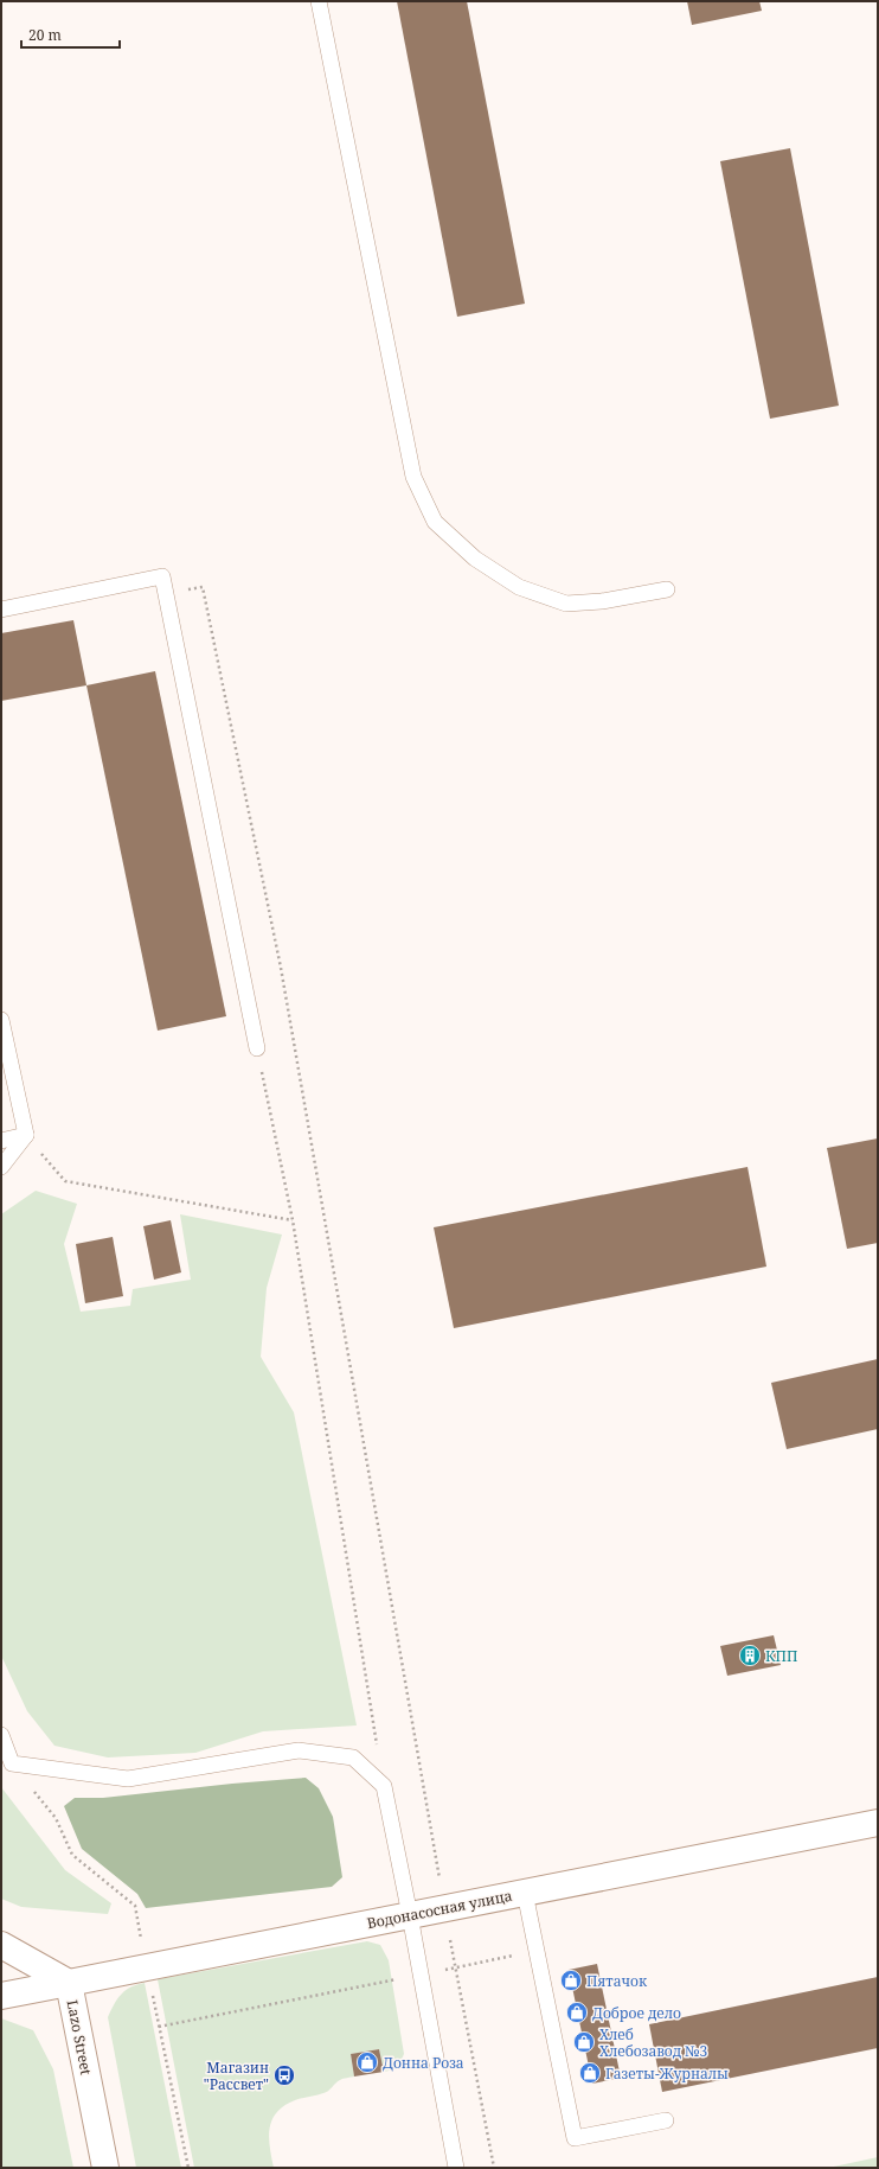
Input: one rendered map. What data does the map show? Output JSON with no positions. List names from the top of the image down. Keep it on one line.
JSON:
{"streets":{"street":["Водонасосная улица","Lazo Street"]},"crossings":[["Водонасосная улица","Lazo Street"]],"places":{"building":["КПП"],"shop":["Пятачок","Доброе дело","Хлеб Хлебозавод №3","Донна Роза","Газеты-Журналы"],"bus stop":["Магазин \"Рассвет\""]},"scale_bar":"20 m"}
